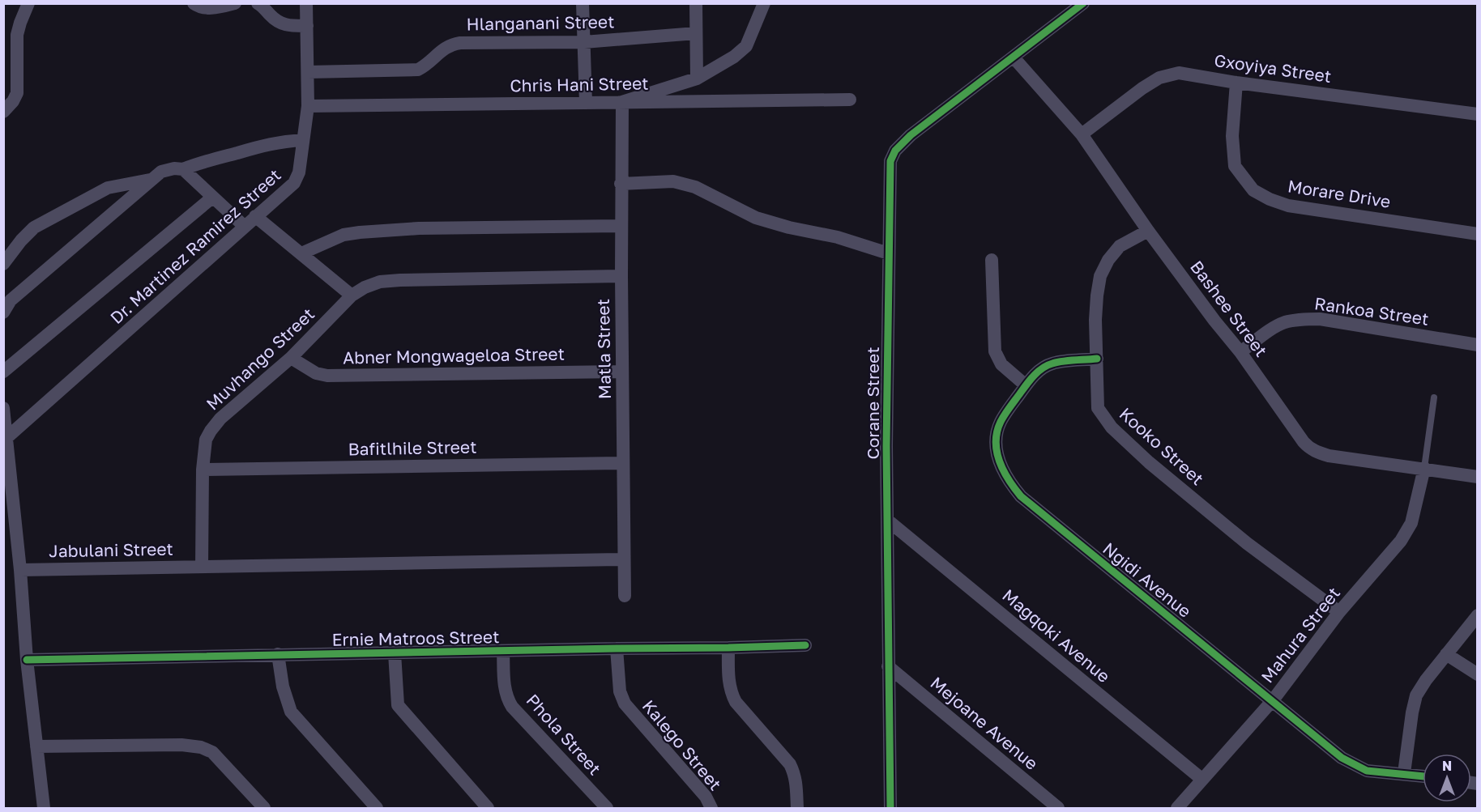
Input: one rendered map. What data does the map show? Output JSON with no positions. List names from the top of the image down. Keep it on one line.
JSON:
{"streets":{"street":["Hlanganani Street","Gxoyiya Street","Chris Hani Street","Morare Drive","Dr. Martinez Ramirez Street","Bashee Street","Rankoa Street","Matla Street","Abner Mongwageloa Street","Muvhango Street","Corane Street","Kooko Street","Bafitlhile Street","Jabulani Street","Ngidi Avenue","Mahura Street","Magqoki Avenue","Ernie Matroos Street","Mejoane Avenue","Phola Street","Kalego Street"]},"crossings":[["Hlanganani Street","Dr. Martinez Ramirez Street"],["Gxoyiya Street","Morare Drive"],["Gxoyiya Street","Bashee Street"],["Chris Hani Street","Dr. Martinez Ramirez Street"],["Chris Hani Street","Matla Street"],["Bashee Street","Rankoa Street"],["Bashee Street","Corane Street"],["Bashee Street","Kooko Street"],["Bashee Street","Mahura Street"],["Matla Street","Abner Mongwageloa Street"],["Matla Street","Muvhango Street"],["Matla Street","Bafitlhile Street"],["Abner Mongwageloa Street","Muvhango Street"],["Muvhango Street","Bafitlhile Street"],["Muvhango Street","Jabulani Street"],["Corane Street","Magqoki Avenue"],["Corane Street","Mejoane Avenue"],["Kooko Street","Ngidi Avenue"],["Kooko Street","Mahura Street"],["Ngidi Avenue","Mahura Street"],["Mahura Street","Magqoki Avenue"],["Ernie Matroos Street","Phola Street"],["Ernie Matroos Street","Kalego Street"]],"north":"top"}
